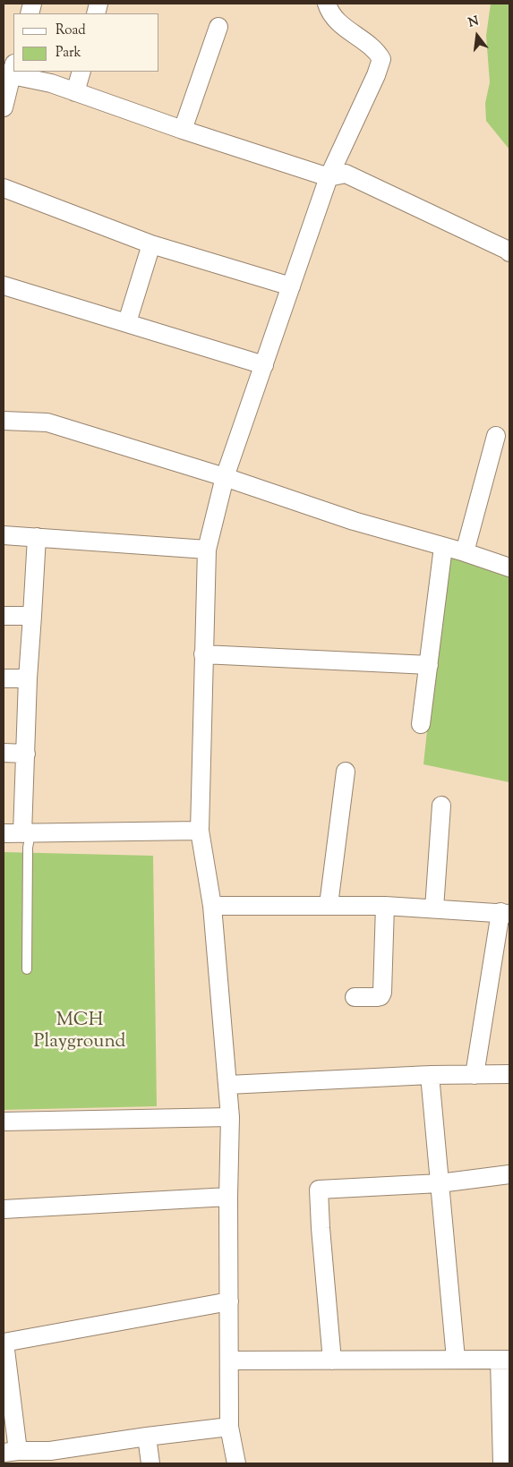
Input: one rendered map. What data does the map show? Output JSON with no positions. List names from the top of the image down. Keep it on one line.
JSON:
{"parks":["MCH Playground"],"legend":["Road","Park"],"north":"top"}
